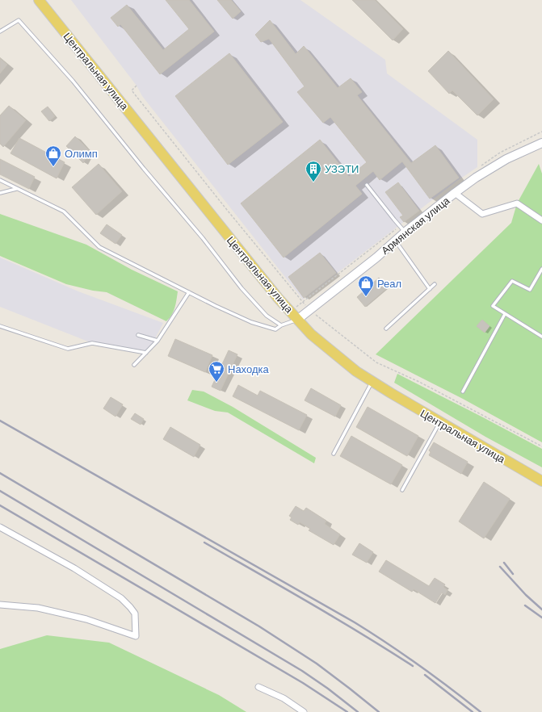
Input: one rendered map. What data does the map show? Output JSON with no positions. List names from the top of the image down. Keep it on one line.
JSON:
{"streets":{"main road":["Центральная улица"],"street":["Армянская улица"]},"crossings":[["Центральная улица","Армянская улица"]],"places":{"shop":["Олимп","Реал"],"building":["УЗЭТИ"],"supermarket":["Находка"]}}
